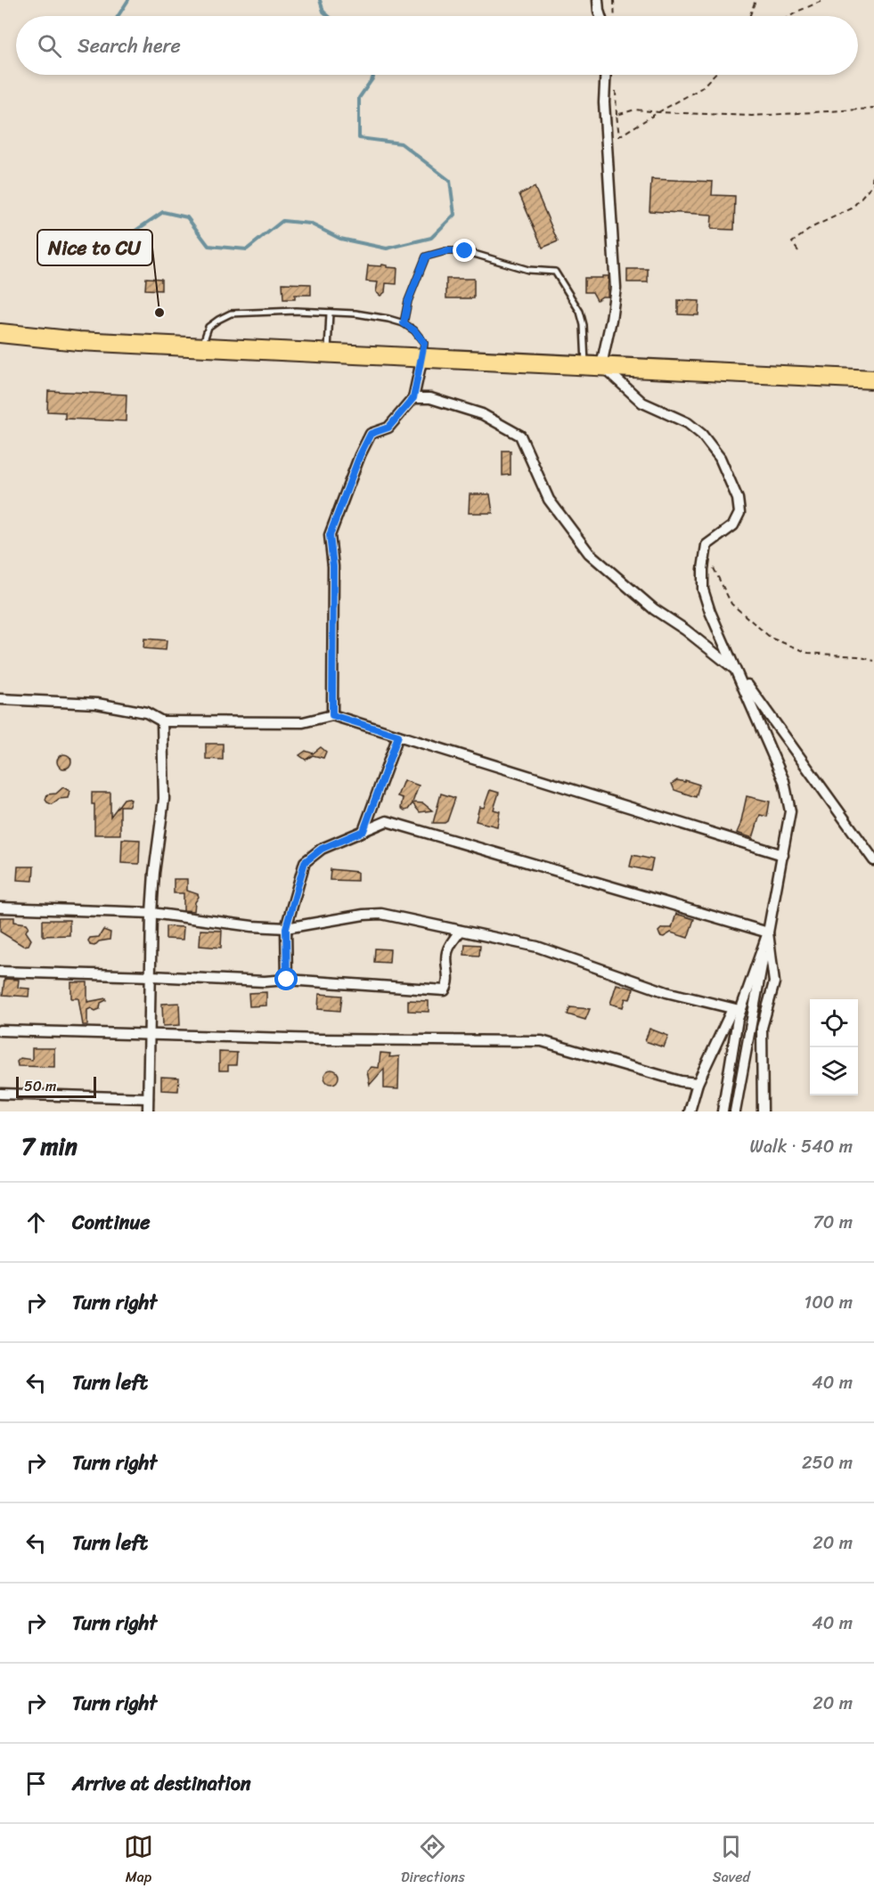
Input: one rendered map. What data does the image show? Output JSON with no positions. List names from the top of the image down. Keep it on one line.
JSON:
{"places":["Nice to CU"],"scale_bar":"50 m","page":{"search":"Search here","scale":"50 m","heading":["7 min","Walk · 540 m"],"list":[["Continue","70 m"],["Turn right","100 m"],["Turn left","40 m"],["Turn right","250 m"],["Turn left","20 m"],["Turn right","40 m"],["Turn right","20 m"],"Arrive at destination"],"nav":["Map","Directions","Saved"]}}
